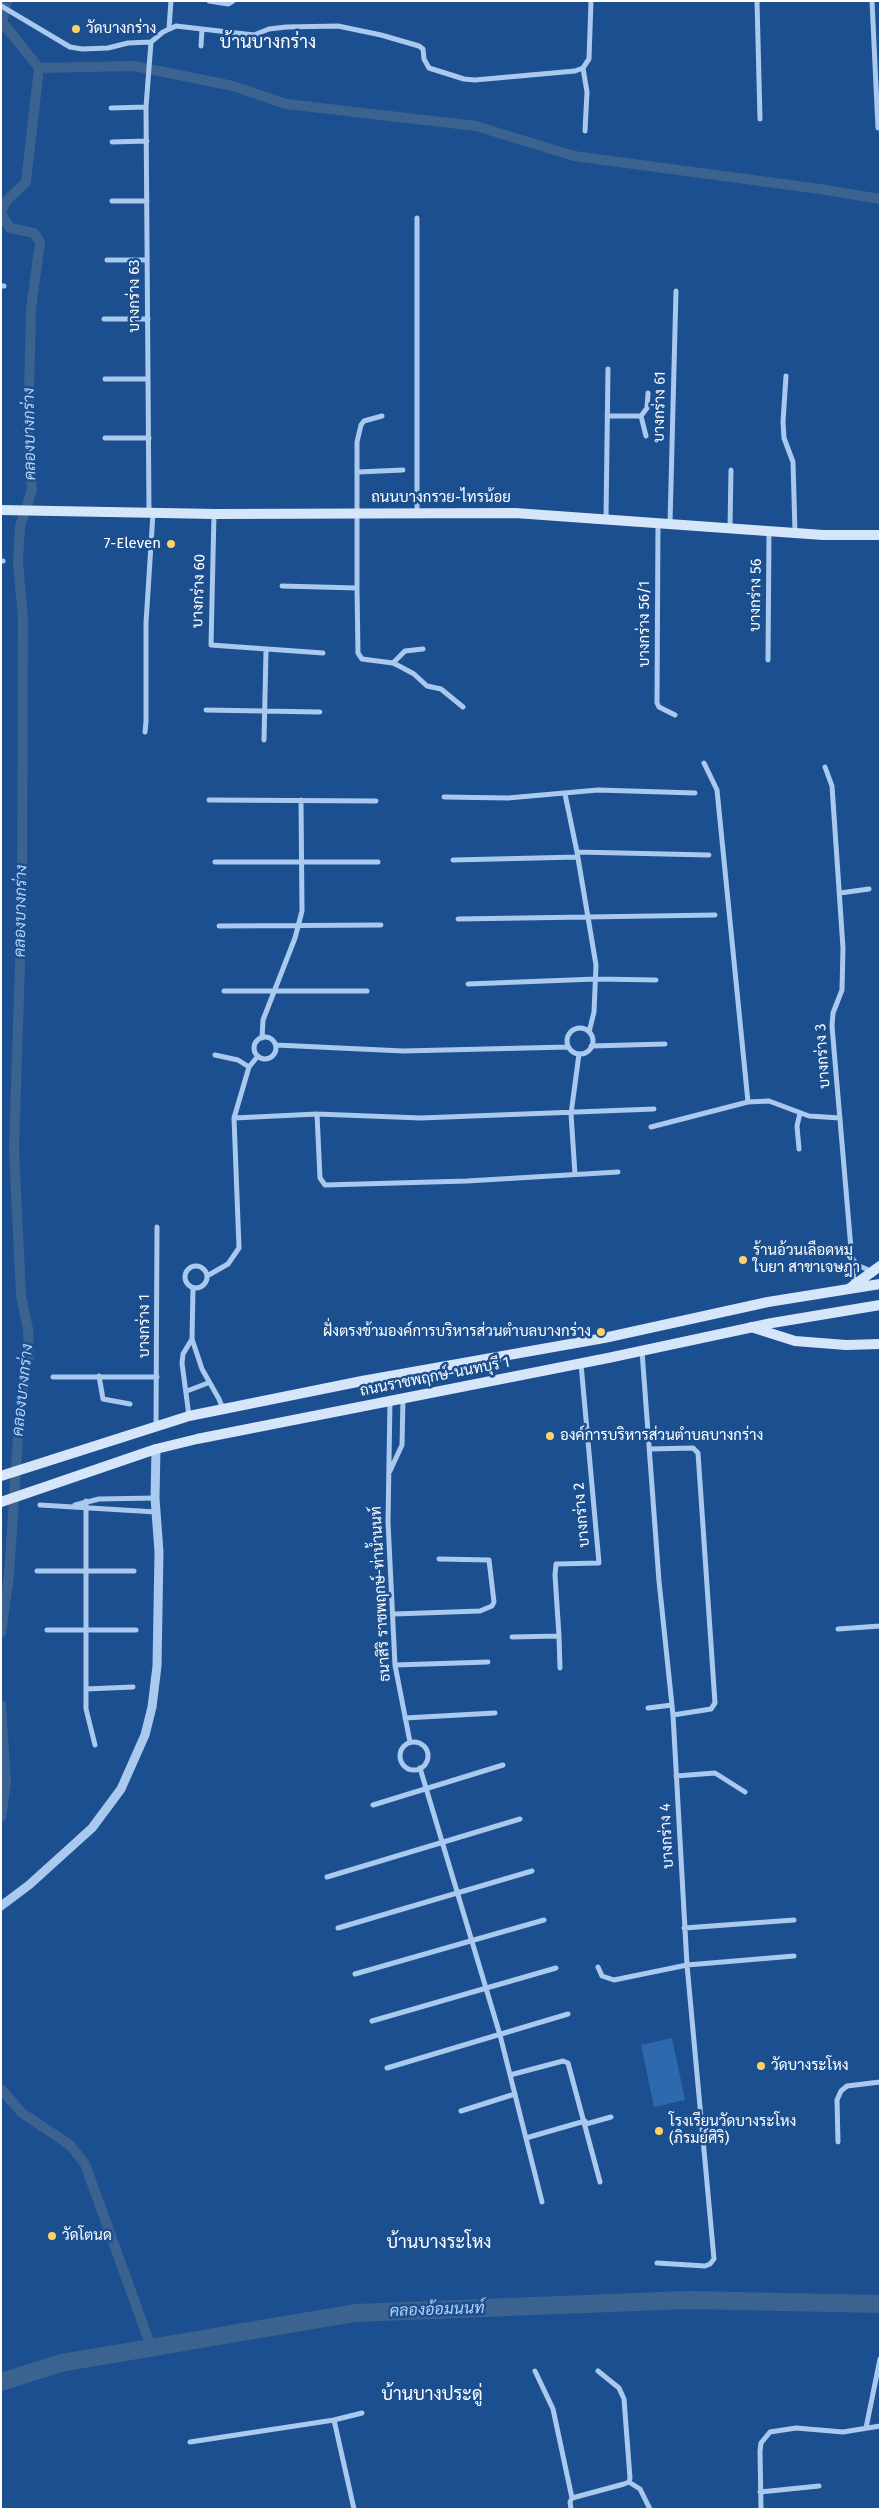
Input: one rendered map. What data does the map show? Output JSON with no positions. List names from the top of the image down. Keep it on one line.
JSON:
{"streets":{"main road":["ถนนบางกรวย-ไทรน้อย","ถนนราชพฤกษ์-นนทบุรี 1"],"street":["บางกร่าง 63","บางกร่าง 61","บางกร่าง 60","บางกร่าง 56","บางกร่าง 56/1","บางกร่าง 3","บางกร่าง 1","บางกร่าง 2","ธนาสิริ ราชพฤกษ์-ท่าน้ำนนท์","บางกร่าง 4"]},"crossings":[["บางกร่าง 63","ถนนบางกรวย-ไทรน้อย"],["บางกร่าง 61","ถนนบางกรวย-ไทรน้อย"],["ถนนบางกรวย-ไทรน้อย","บางกร่าง 60"],["ถนนบางกรวย-ไทรน้อย","บางกร่าง 56"],["ถนนบางกรวย-ไทรน้อย","บางกร่าง 56/1"],["บางกร่าง 3","ถนนราชพฤกษ์-นนทบุรี 1"],["บางกร่าง 1","ถนนราชพฤกษ์-นนทบุรี 1"],["ถนนราชพฤกษ์-นนทบุรี 1","บางกร่าง 2"],["ถนนราชพฤกษ์-นนทบุรี 1","ธนาสิริ ราชพฤกษ์-ท่าน้ำนนท์"],["ถนนราชพฤกษ์-นนทบุรี 1","บางกร่าง 4"]],"districts":["บ้านบางกร่าง","บ้านบางระโหง","บ้านบางประดู่"],"water":["คลองบางกร่าง","คลองอ้อมนนท์"],"places":["วัดบางกร่าง","7-Eleven","ร้านอ้วนเลือดหมู ใบยา สาขาเจษฎา","ฝั่งตรงข้ามองค์การบริหารส่วนตำบลบางกร่าง","องค์การบริหารส่วนตำบลบางกร่าง","วัดบางระโหง","โรงเรียนวัดบางระโหง (ภิรมย์ศิริ)","วัดโตนด"]}
